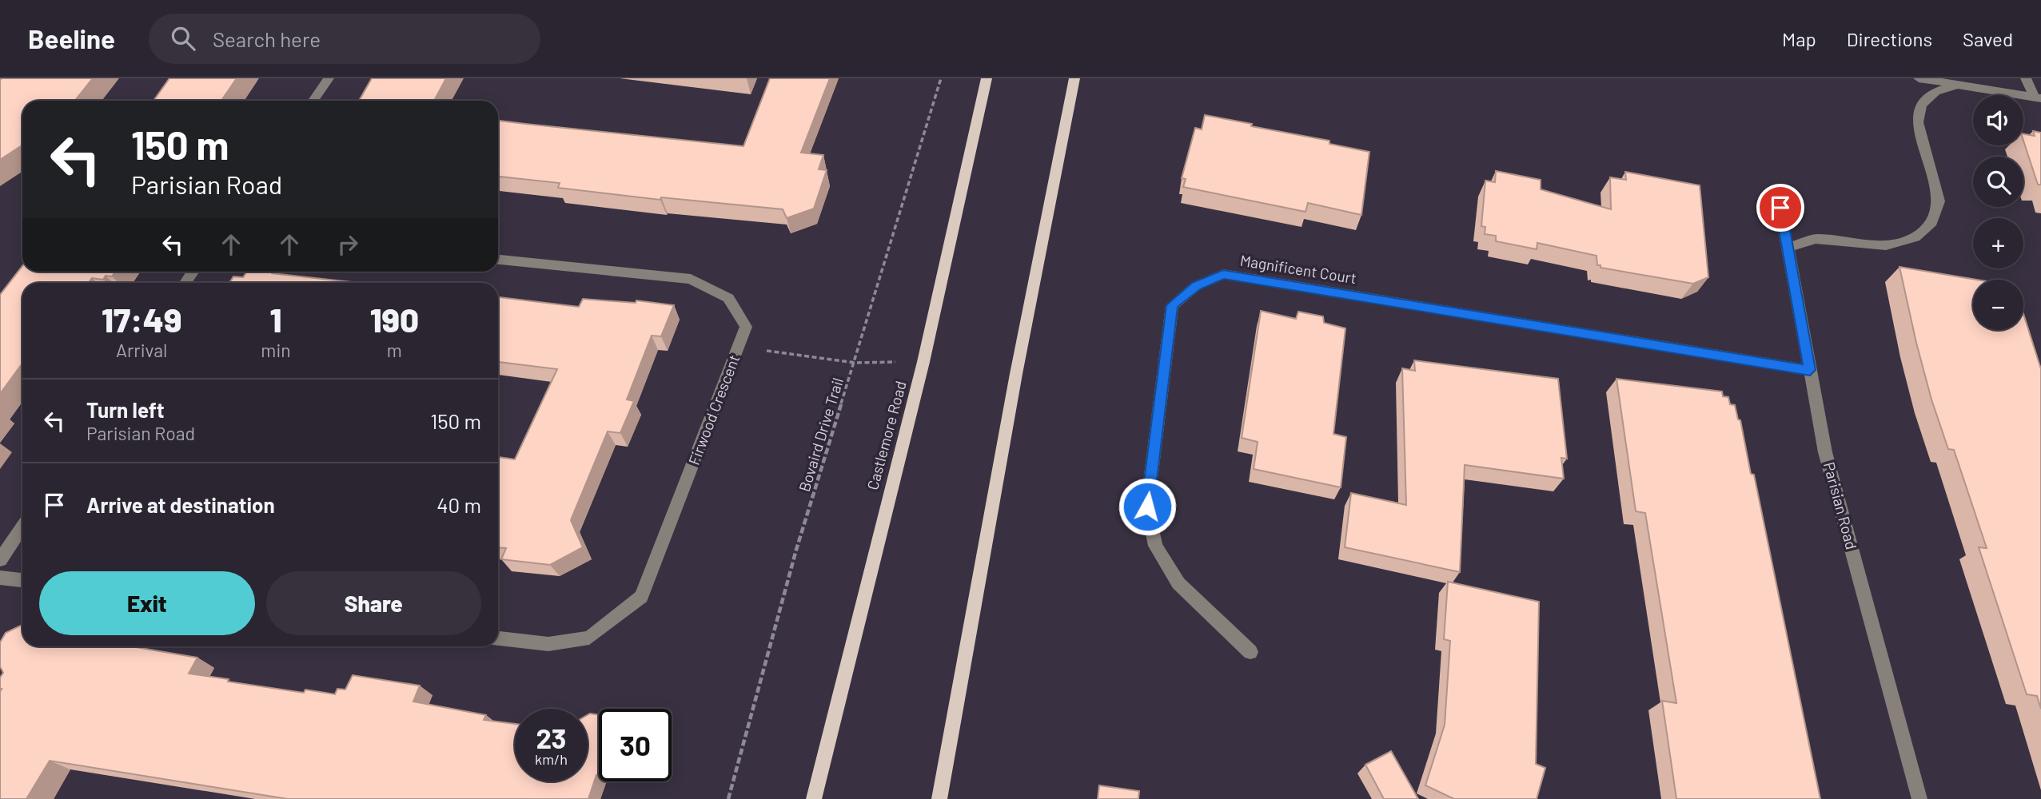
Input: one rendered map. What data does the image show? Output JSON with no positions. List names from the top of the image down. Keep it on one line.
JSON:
{"streets":{"main road":["Castlemore Road"],"street":["Magnificent Court","Firwood Crescent","Parisian Road"],"path":["Bovaird Drive Trail"]},"crossings":[["Magnificent Court","Parisian Road"]],"page":{"header":"Beeline","search":"Search here","nav":["Map","Directions","Saved"],"map_buttons":["+","−"],"turn":["150 m","Parisian Road"],"eta":["17:49","Arrival","1","min","190","m"],"list":[{"name":"Turn left","note":"Parisian Road","value":"150 m"},{"name":"Arrive at destination","value":"40 m"}],"buttons":["Exit","Share"],"speed":"23 km/h","limit":"30"}}
